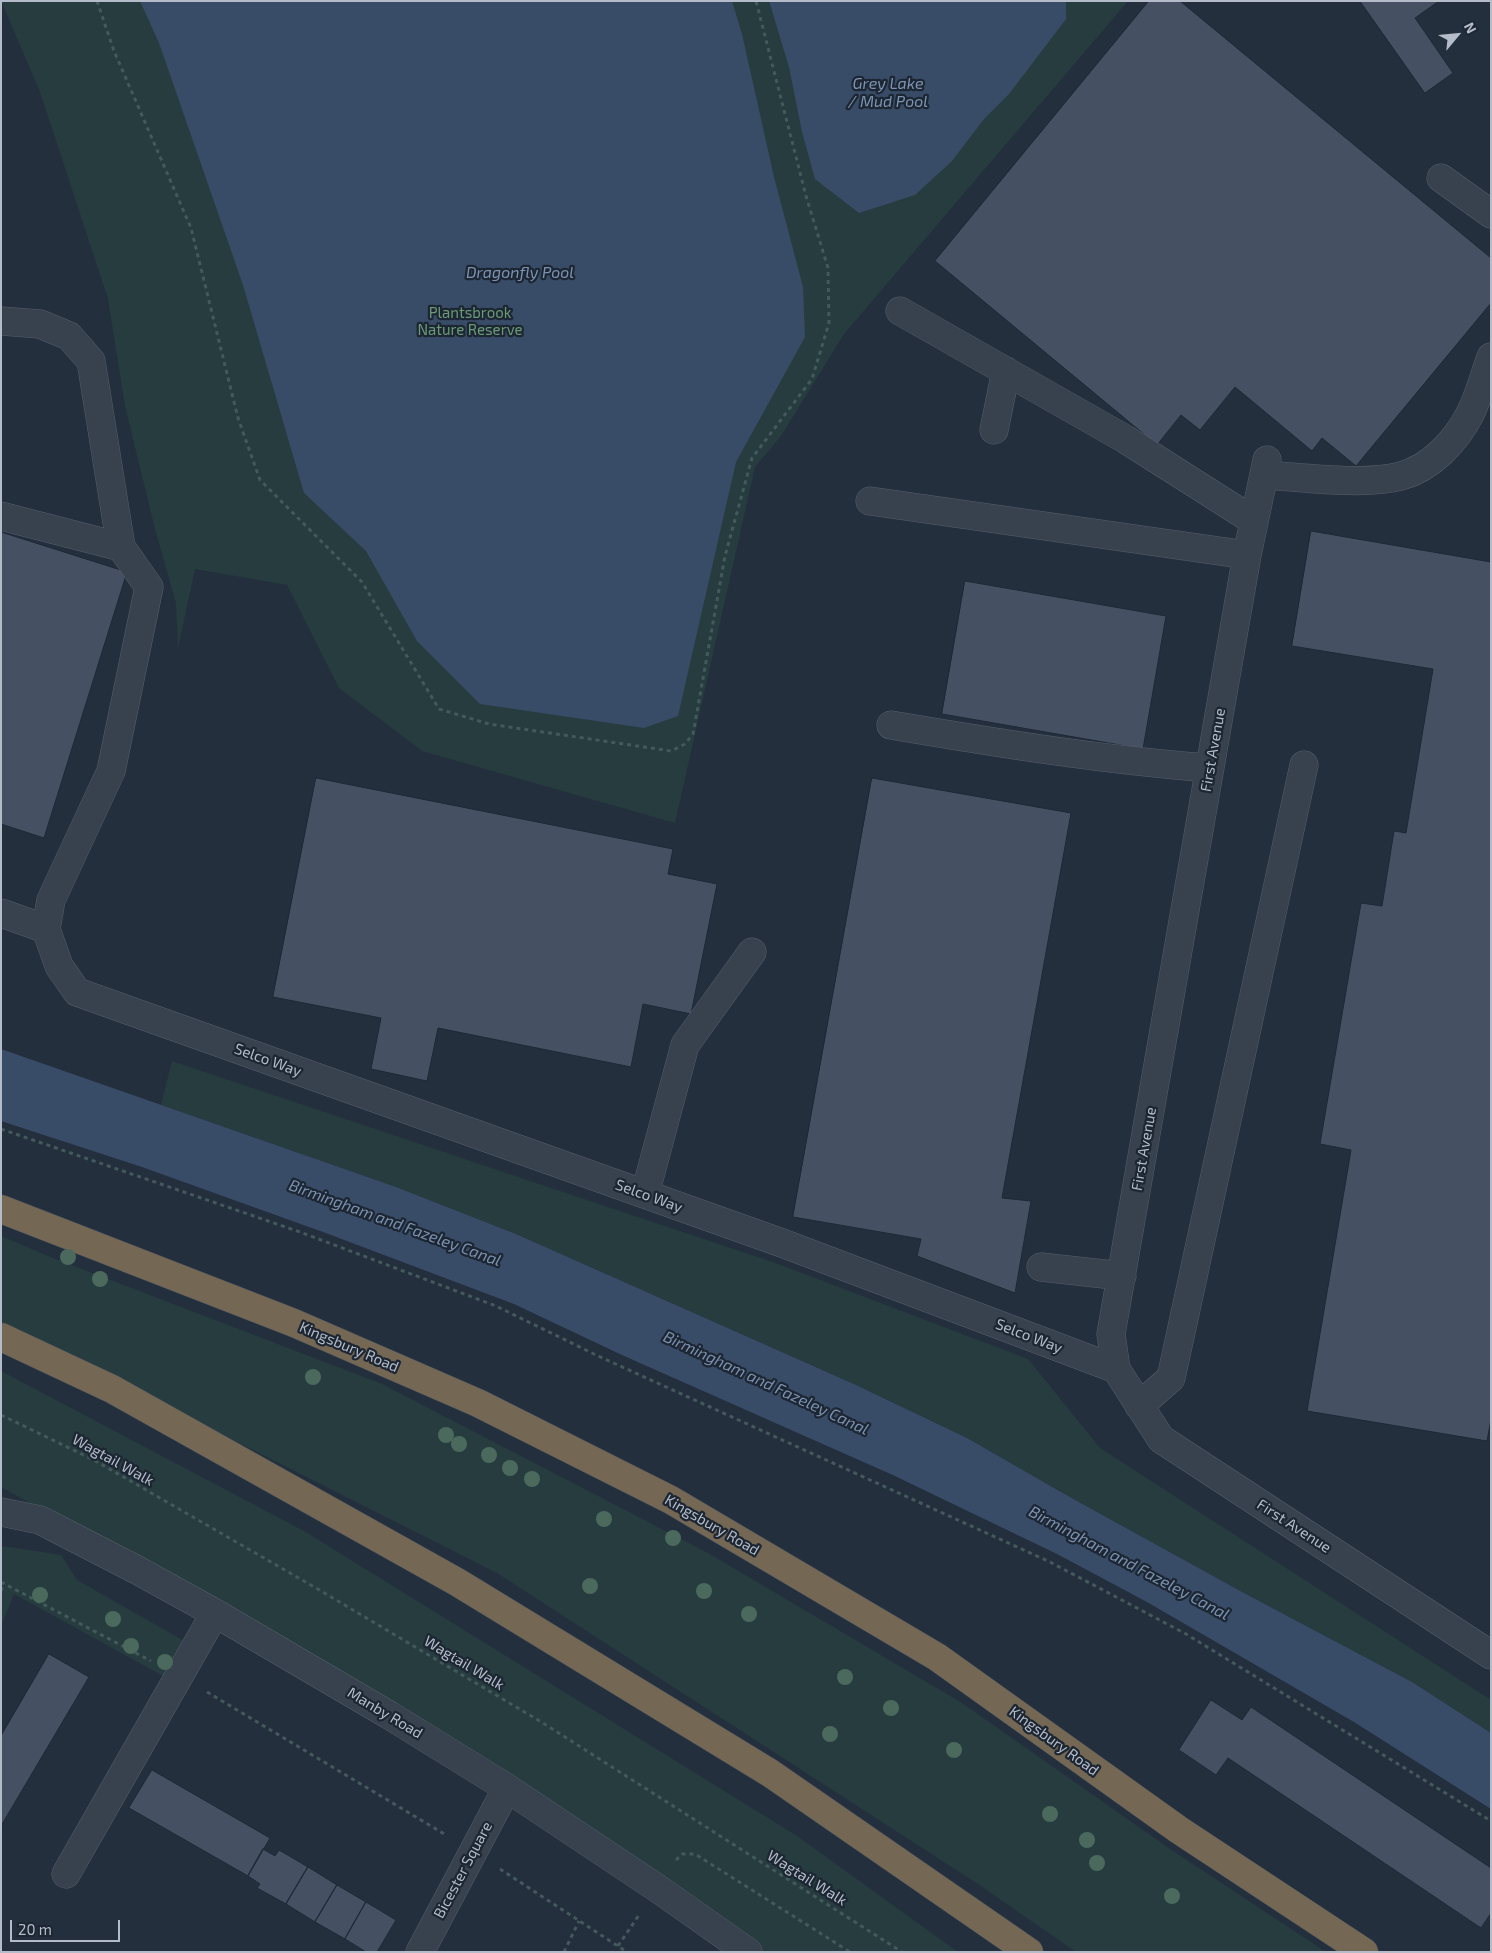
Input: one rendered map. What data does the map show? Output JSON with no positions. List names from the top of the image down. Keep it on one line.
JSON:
{"streets":{"highway":["Kingsbury Road"],"street":["First Avenue","Selco Way","Manby Road","Bicester Square"],"path":["Wagtail Walk"]},"crossings":[["First Avenue","Selco Way"],["Manby Road","Bicester Square"]],"water":["Grey Lake / Mud Pool","Dragonfly Pool","Birmingham and Fazeley Canal"],"parks":["Plantsbrook Nature Reserve"],"scale_bar":"20 m","north":"top right"}
